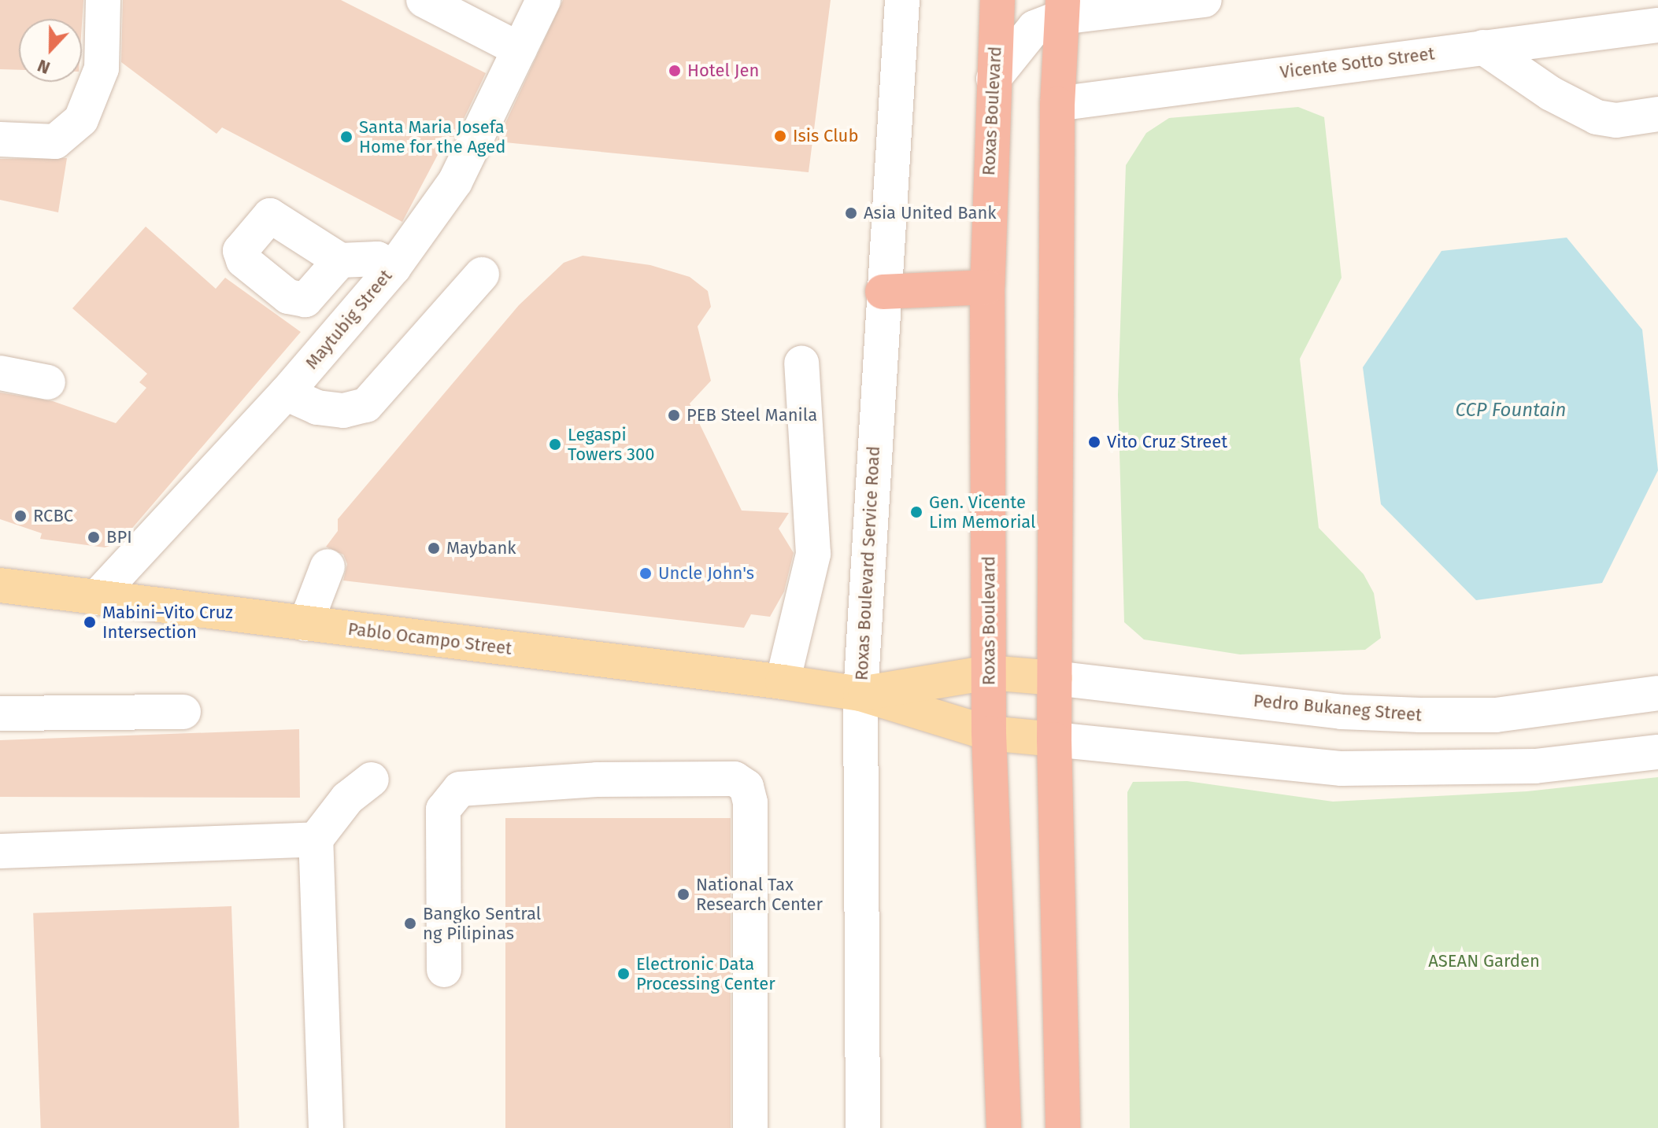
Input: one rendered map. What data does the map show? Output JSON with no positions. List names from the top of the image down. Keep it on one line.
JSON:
{"streets":{"highway":["Roxas Boulevard"],"main road":["Pablo Ocampo Street"],"street":["Vicente Sotto Street","Maytubig Street","Roxas Boulevard Service Road","Pedro Bukaneg Street"]},"crossings":[["Roxas Boulevard","Pablo Ocampo Street"],["Maytubig Street","Pablo Ocampo Street"],["Roxas Boulevard Service Road","Pablo Ocampo Street"],["Pablo Ocampo Street","Pedro Bukaneg Street"]],"water":["CCP Fountain"],"parks":["ASEAN Garden"],"places":["Hotel Jen","Isis Club","Santa Maria Josefa Home for the Aged","Asia United Bank","PEB Steel Manila","Vito Cruz Street","Legaspi Towers 300","Gen. Vicente Lim Memorial","RCBC","BPI","Maybank","Uncle John's","Mabini–Vito Cruz Intersection","National Tax Research Center","Bangko Sentral ng Pilipinas","Electronic Data Processing Center"],"north":"bottom"}
